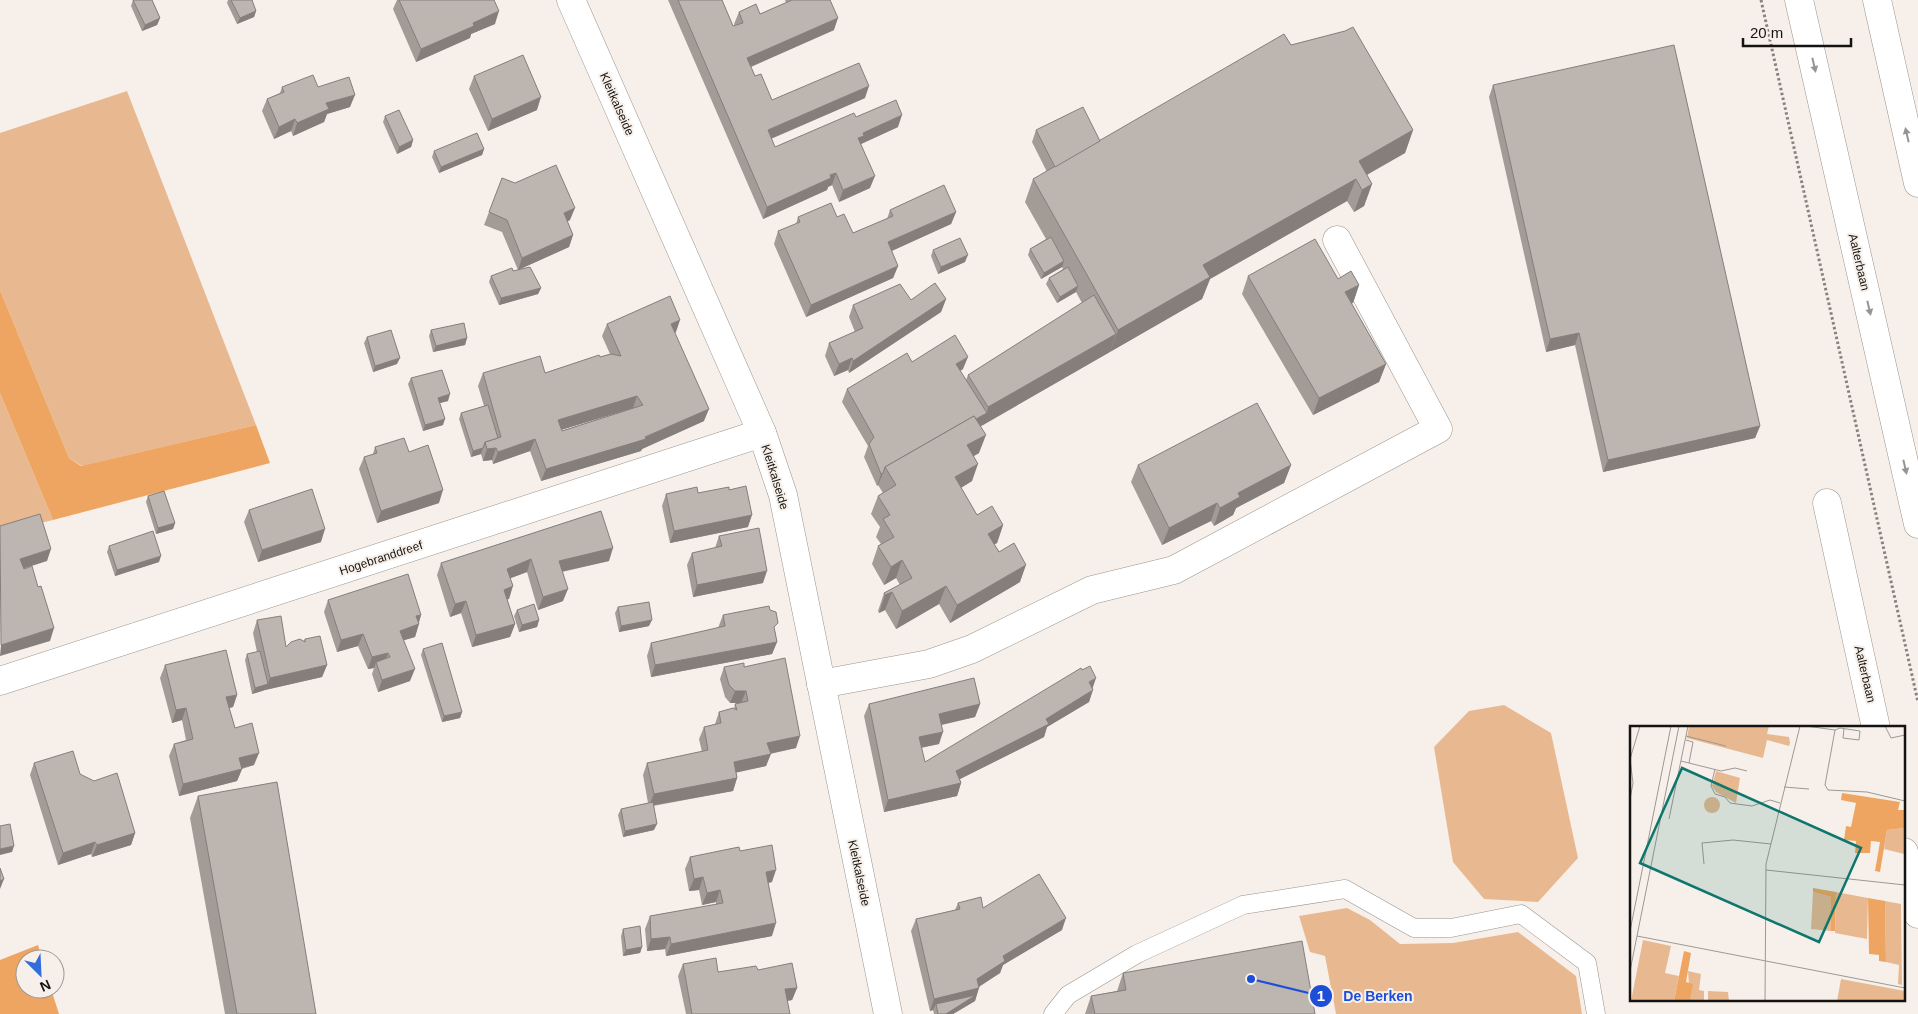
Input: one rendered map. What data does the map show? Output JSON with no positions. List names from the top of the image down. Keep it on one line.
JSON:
{"streets":{"main road":["Kleitkalseide","Aalterbaan","Hogebranddreef"]},"crossings":[["Kleitkalseide","Hogebranddreef"]],"places":["De Berken"],"scale_bar":"20 m","north":"bottom right"}
